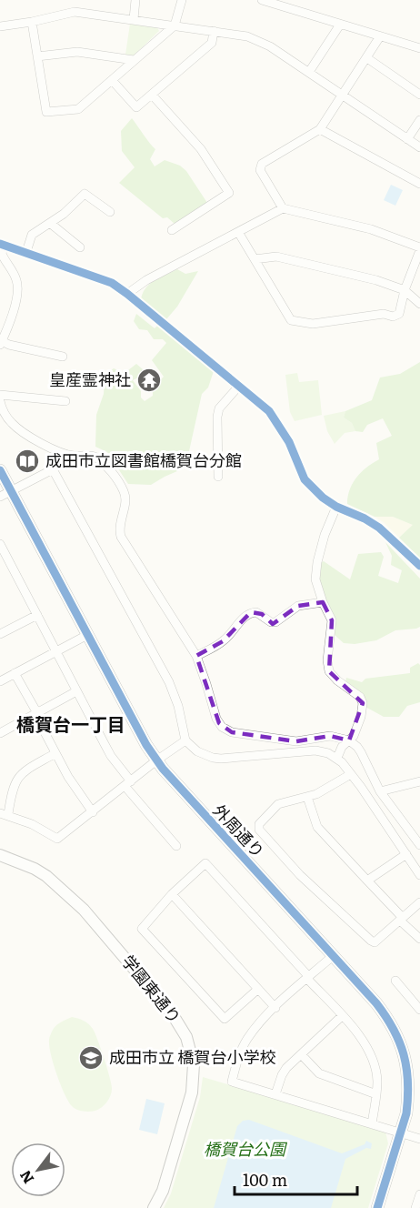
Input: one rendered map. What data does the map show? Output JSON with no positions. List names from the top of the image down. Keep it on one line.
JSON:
{"streets":{"street":["外周通り","学園東通り"]},"districts":["橋賀台一丁目"],"parks":["橋賀台公園"],"places":{"temple":["皇産霊神社"],"library":["成田市立図書館橋賀台分館"],"school or university":["成田市立 橋賀台小学校"]},"scale_bar":"100 m","north":"bottom left"}
